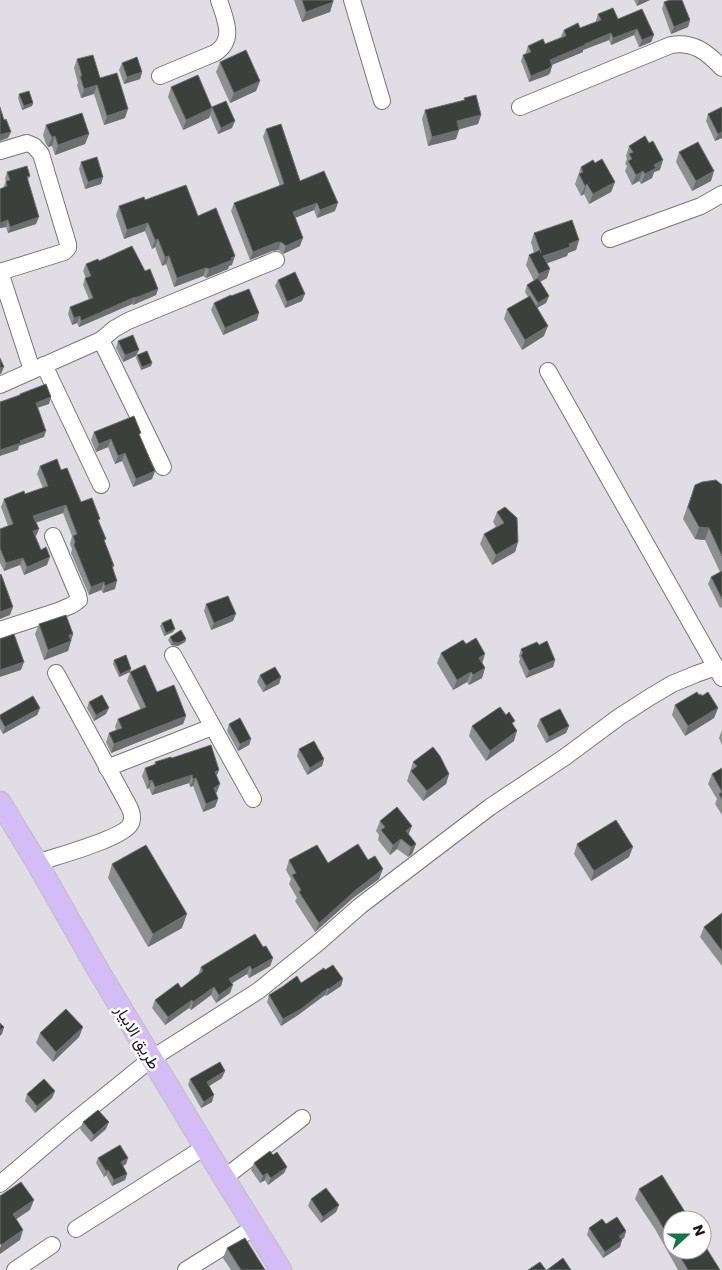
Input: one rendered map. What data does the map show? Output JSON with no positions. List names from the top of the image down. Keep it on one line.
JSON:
{"streets":{"main road":["طريق الابيار"]},"north":"right"}
